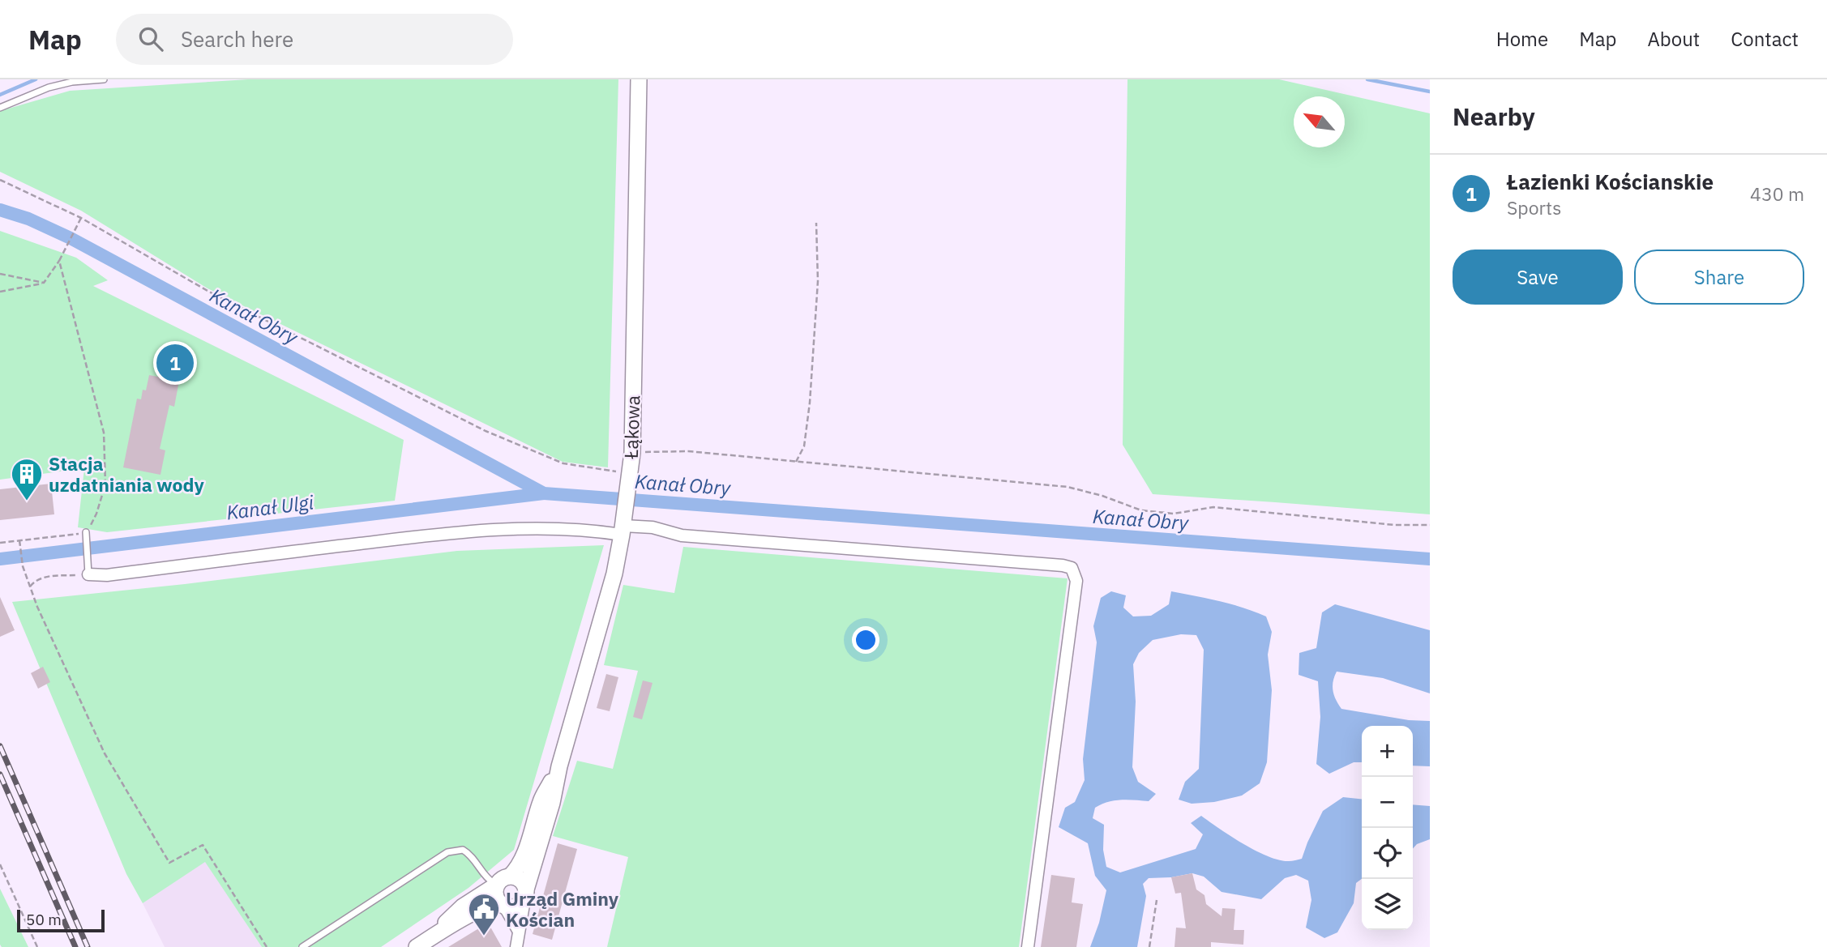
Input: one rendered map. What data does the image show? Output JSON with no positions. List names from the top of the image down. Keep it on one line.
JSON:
{"streets":{"street":["Łąkowa"]},"water":["Kanał Obry","Kanał Ulgi"],"places":{"building":["Stacja uzdatniania wody"],"public building":["Urząd Gminy Kościan"]},"scale_bar":"50 m","north":"top left","page":{"header":"Map","search":"Search here","nav":["Home","Map","About","Contact"],"heading":"Nearby","list":[{"mark":"1","name":"Łazienki Kościanskie","note":"Sports","value":"430 m"}],"buttons":["Save","Share"],"pins":"1","map_buttons":["+","−"],"scale":"50 m"}}
